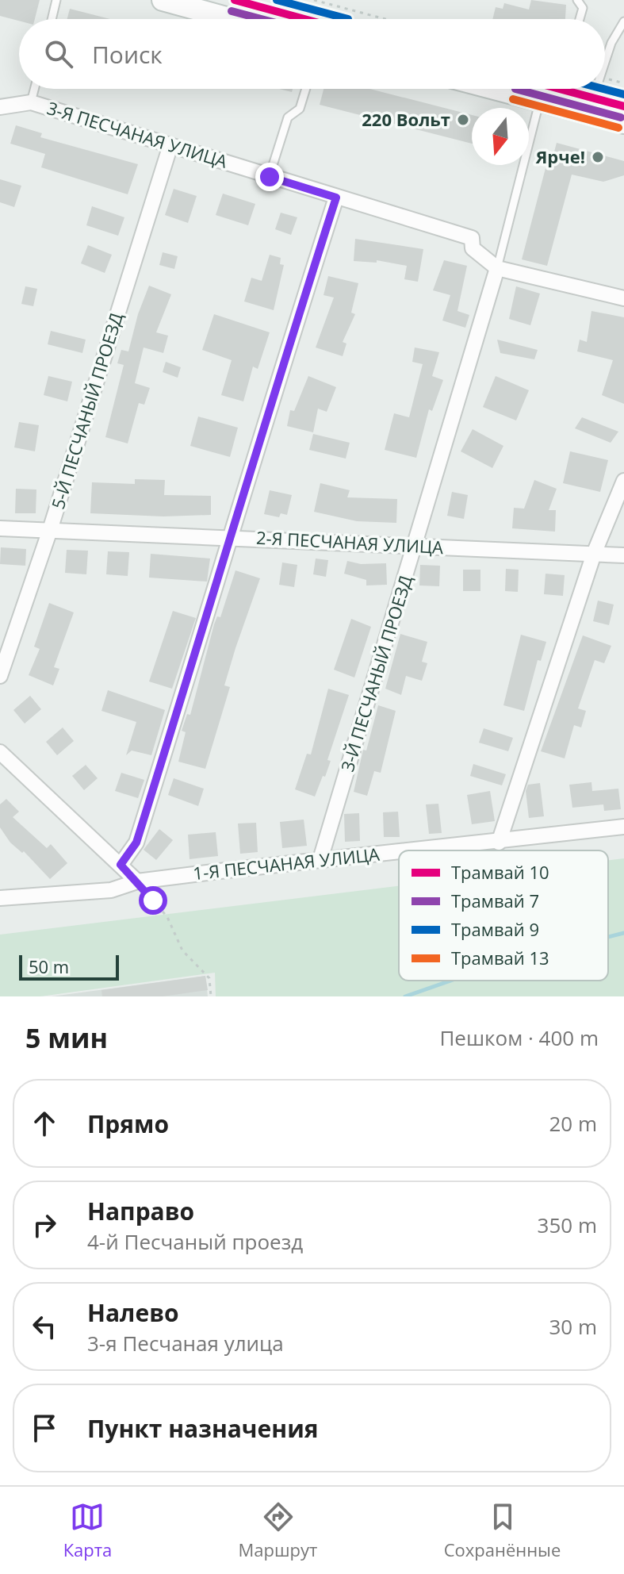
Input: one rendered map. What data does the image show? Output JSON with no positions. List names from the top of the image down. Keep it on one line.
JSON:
{"streets":{"street":["3-Я ПЕСЧАНАЯ УЛИЦА","5-Й ПЕСЧАНЫЙ ПРОЕЗД","2-Я ПЕСЧАНАЯ УЛИЦА","3-Й ПЕСЧАНЫЙ ПРОЕЗД","1-Я ПЕСЧАНАЯ УЛИЦА"]},"crossings":[["3-Я ПЕСЧАНАЯ УЛИЦА","5-Й ПЕСЧАНЫЙ ПРОЕЗД"],["3-Я ПЕСЧАНАЯ УЛИЦА","3-Й ПЕСЧАНЫЙ ПРОЕЗД"],["5-Й ПЕСЧАНЫЙ ПРОЕЗД","2-Я ПЕСЧАНАЯ УЛИЦА"],["2-Я ПЕСЧАНАЯ УЛИЦА","3-Й ПЕСЧАНЫЙ ПРОЕЗД"],["3-Й ПЕСЧАНЫЙ ПРОЕЗД","1-Я ПЕСЧАНАЯ УЛИЦА"]],"places":["220 Вольт","Ярче!"],"lines":["tram line 10","tram line 9","tram line 7","tram line 13"],"legend":["Трамвай 10","Трамвай 7","Трамвай 9","Трамвай 13"],"scale_bar":"50 m","north":"bottom","page":{"search":"Поиск","scale":"50 m","heading":["5 мин","Пешком · 400 m"],"list":[["Прямо","20 m"],["Направо","4-й Песчаный проезд","350 m"],["Налево","3-я Песчаная улица","30 m"],"Пункт назначения"],"nav":["Карта","Маршрут","Сохранённые"]}}
